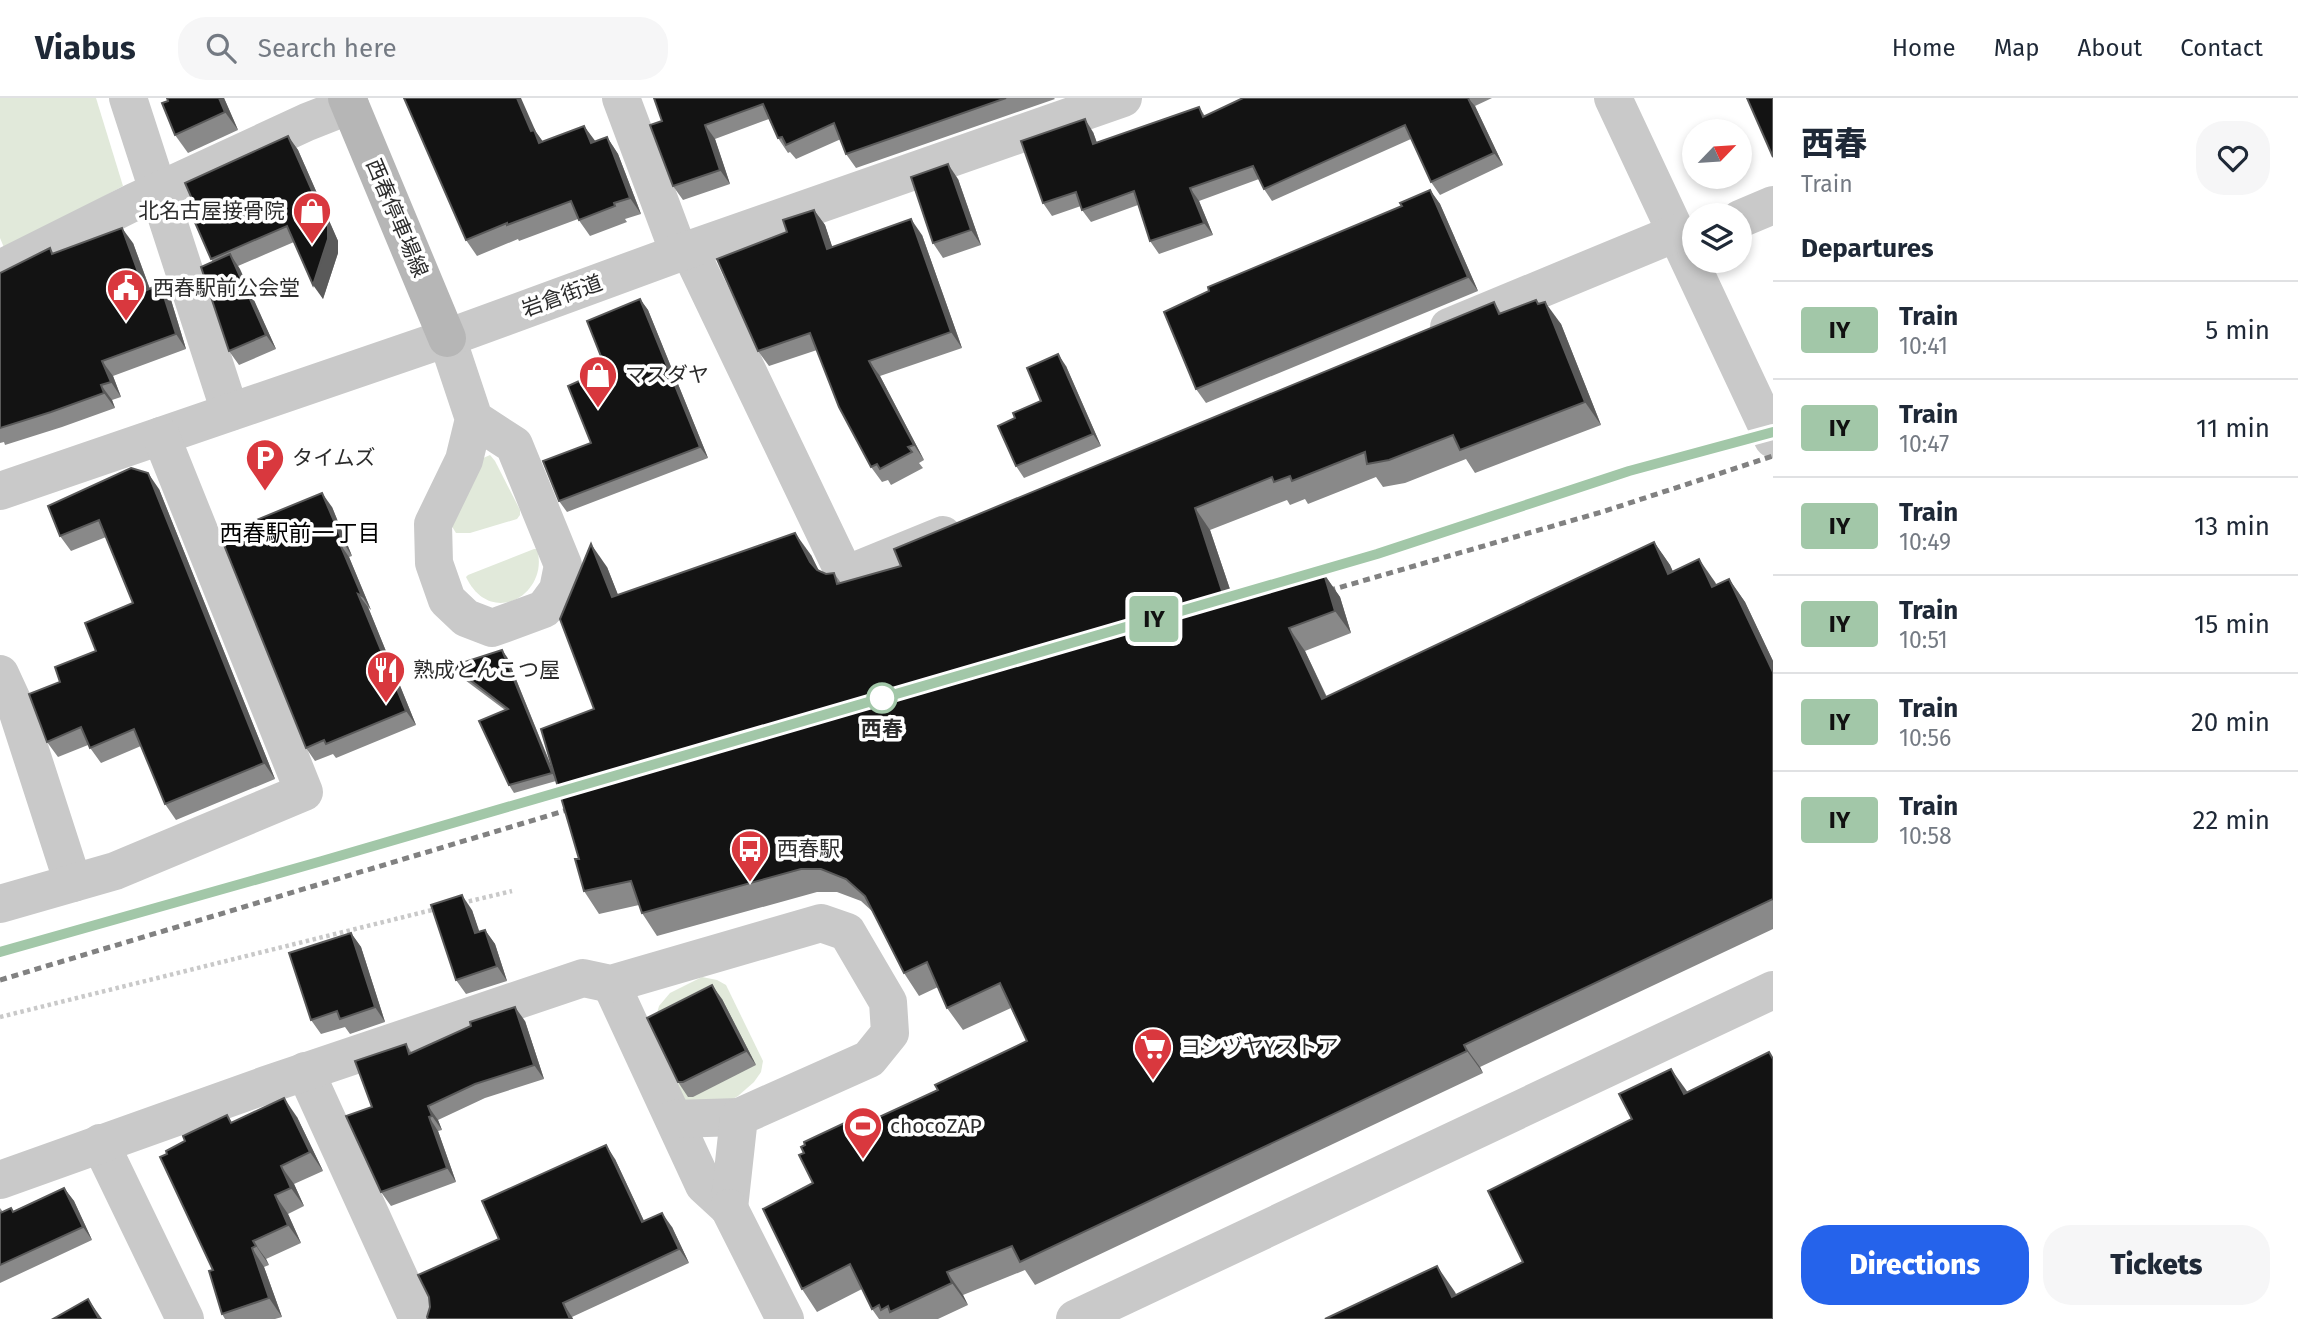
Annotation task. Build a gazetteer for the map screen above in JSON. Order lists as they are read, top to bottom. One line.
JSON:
{"streets":{"main road":["西春停車場線"],"street":["岩倉街道"]},"crossings":[["西春停車場線","岩倉街道"]],"districts":["西春駅前一丁目"],"places":{"shop":["北名古屋接骨院","マスダヤ"],"public building":["西春駅前公会堂"],"parking":["タイムズ"],"other":["西春"],"restaurant":["熟成とんこつ屋"],"bus stop":["西春駅"],"supermarket":["ヨシヅヤYストア"],"sports":["chocoZAP"]},"north":"top right","page":{"header":"Viabus","search":"Search here","nav":["Home","Map","About","Contact"],"on_map":"IY","heading":[["西春","Train"],"Departures"],"list":[{"mark":"IY","name":"Train","note":"10:41","value":"5 min"},{"mark":"IY","name":"Train","note":"10:47","value":"11 min"},{"mark":"IY","name":"Train","note":"10:49","value":"13 min"},{"mark":"IY","name":"Train","note":"10:51","value":"15 min"},{"mark":"IY","name":"Train","note":"10:56","value":"20 min"},{"mark":"IY","name":"Train","note":"10:58","value":"22 min"}],"buttons":["Directions","Tickets"]}}
